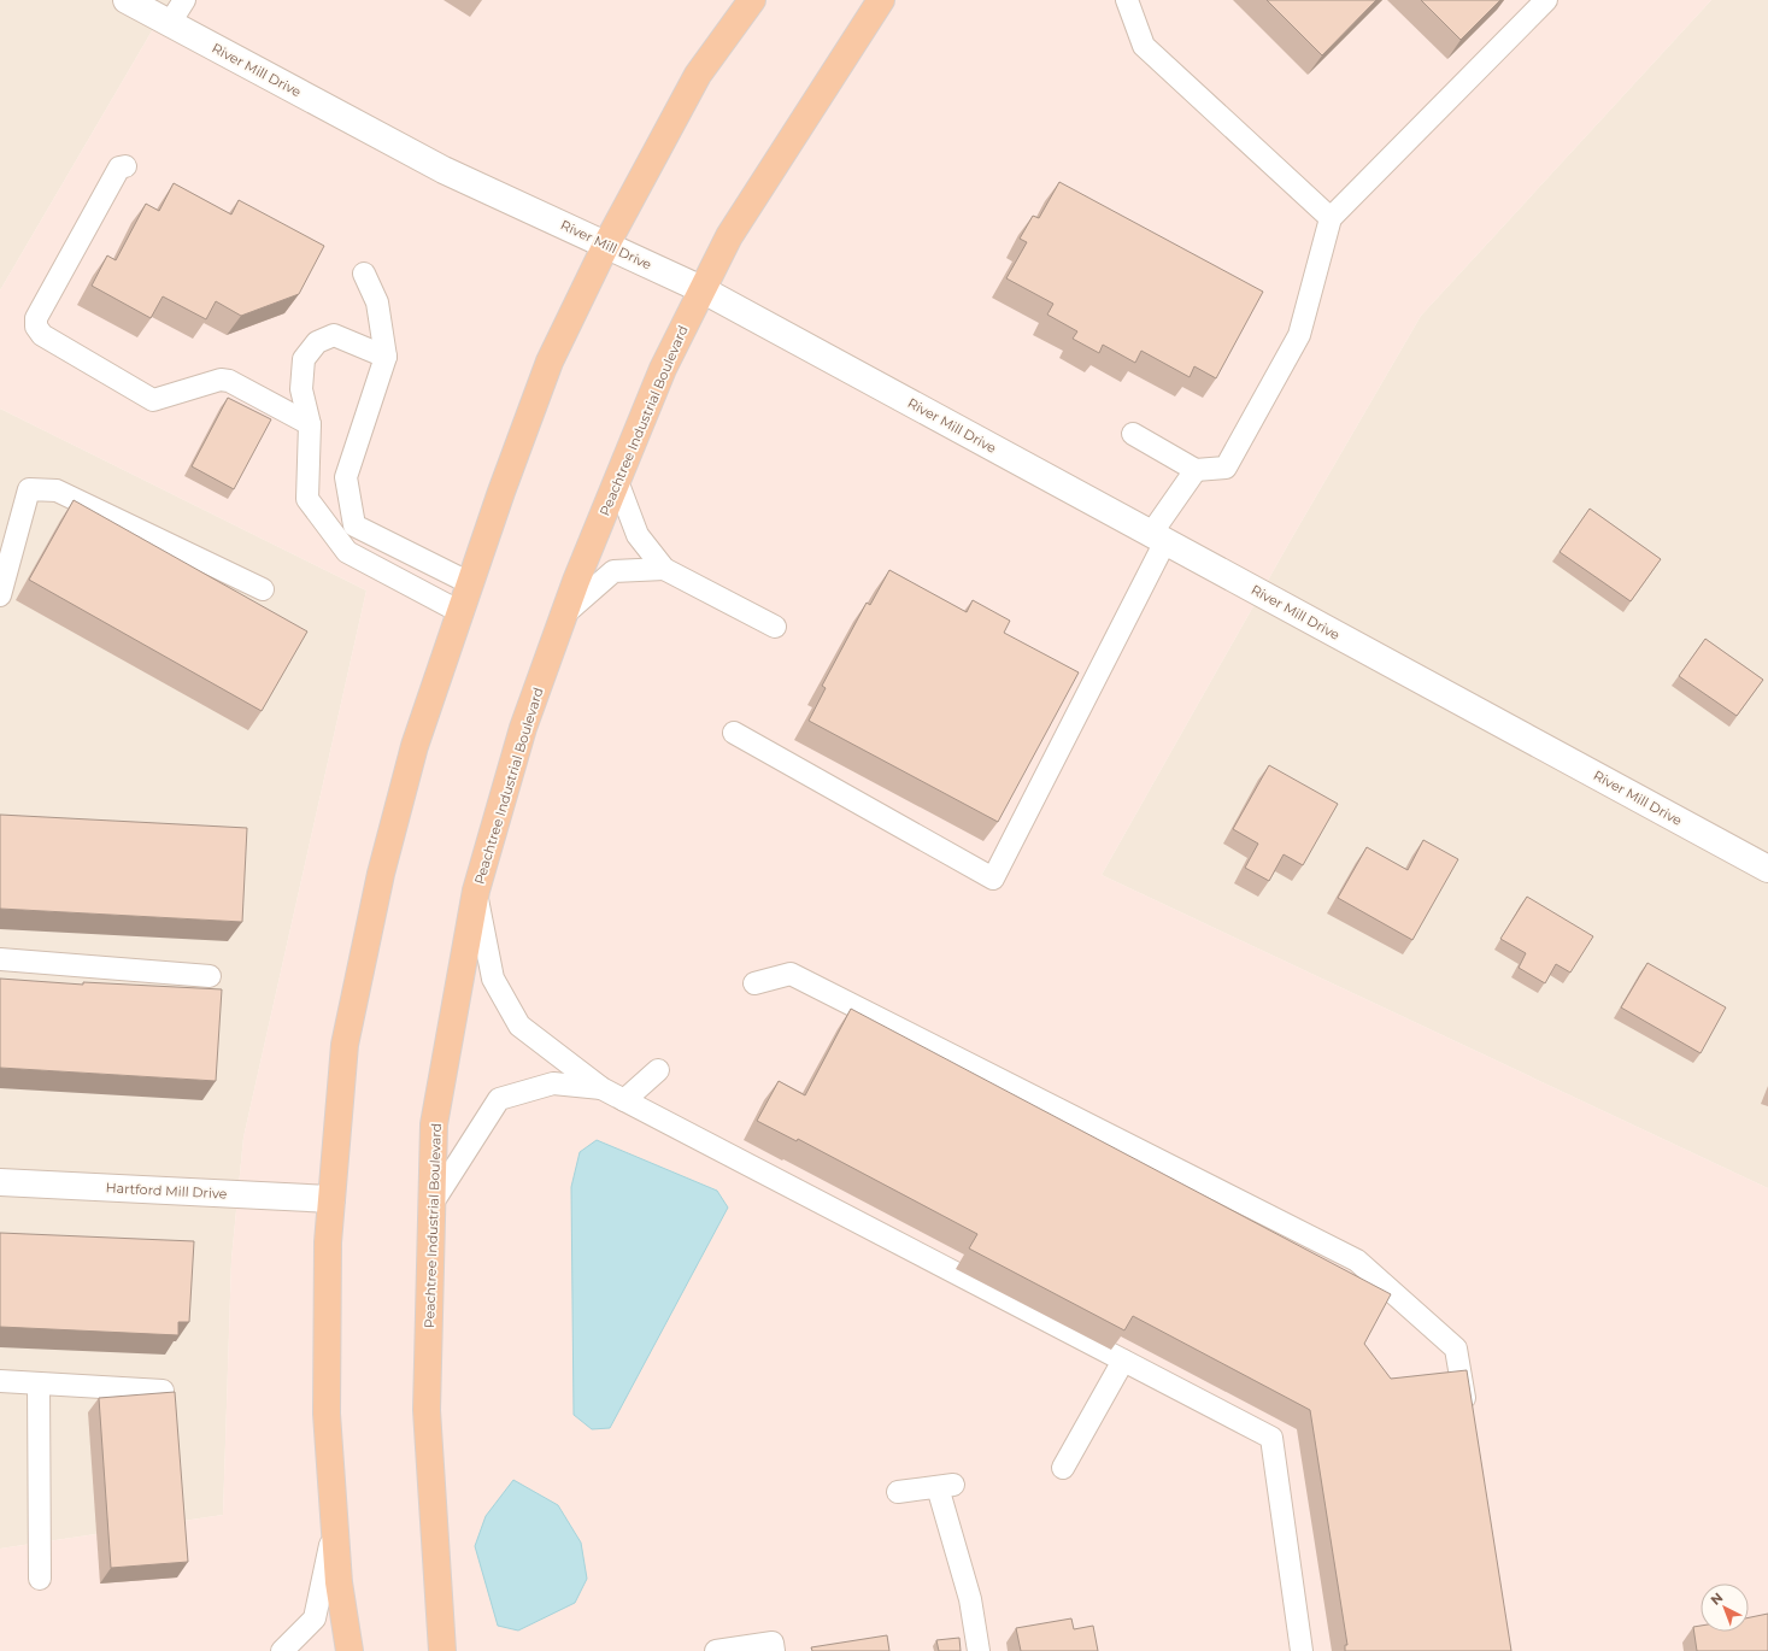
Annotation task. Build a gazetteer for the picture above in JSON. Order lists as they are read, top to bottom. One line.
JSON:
{"streets":{"highway":["Peachtree Industrial Boulevard"],"street":["River Mill Drive","Hartford Mill Drive"]},"crossings":[["River Mill Drive","Peachtree Industrial Boulevard"]],"north":"top left"}
